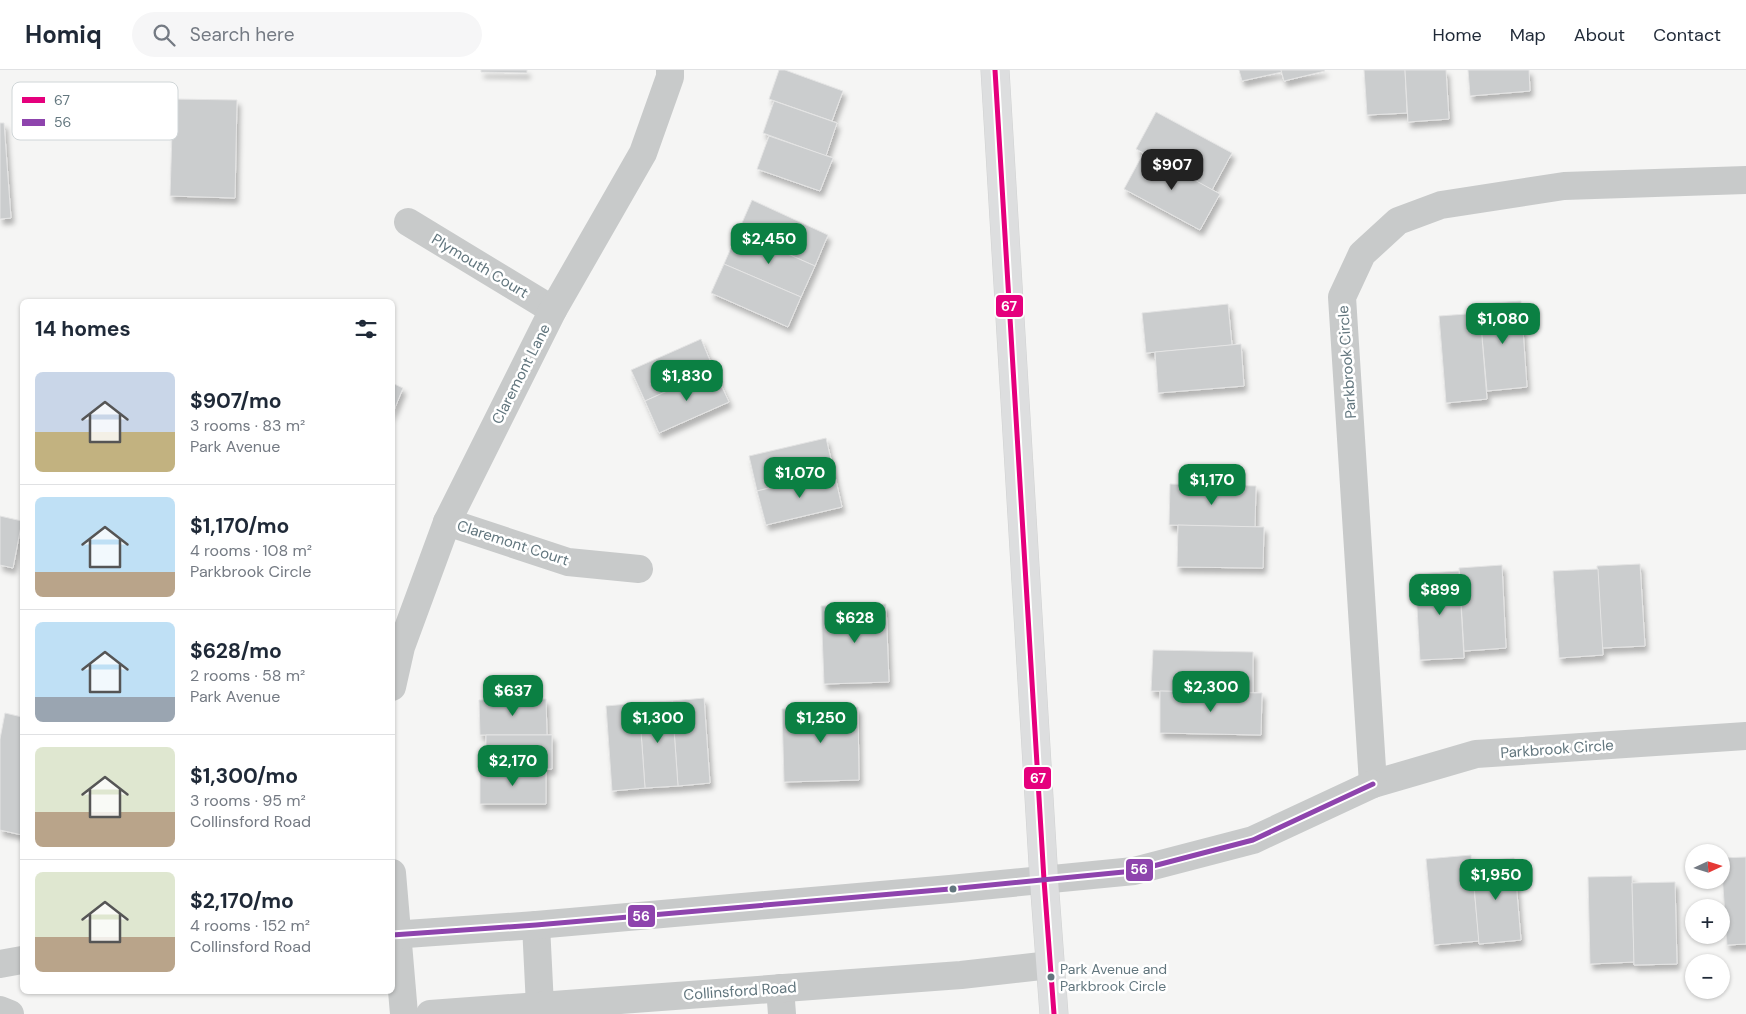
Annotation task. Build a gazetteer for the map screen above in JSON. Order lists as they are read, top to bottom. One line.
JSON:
{"streets":{"street":["Plymouth Court","Parkbrook Circle","Claremont Lane","Claremont Court","Collinsford Road"]},"crossings":[["Plymouth Court","Claremont Lane"],["Claremont Lane","Claremont Court"]],"places":["Park Avenue and Parkbrook Circle"],"lines":["transit line 67","transit line 56"],"legend":["67","56"],"north":"right","page":{"header":"Homiq","search":"Search here","nav":["Home","Map","About","Contact"],"price":["$907","$2,450","$1,080","$1,830","$1,070","$1,170","$899","$628","$2,300","$637","$1,300","$1,250","$2,170","$1,950"],"heading":"14 homes","list":[{"name":"$907/mo","note":"3 rooms · 83 m² · Park Avenue"},{"name":"$1,170/mo","note":"4 rooms · 108 m² · Parkbrook Circle"},{"name":"$628/mo","note":"2 rooms · 58 m² · Park Avenue"},{"name":"$1,300/mo","note":"3 rooms · 95 m² · Collinsford Road"},{"name":"$2,170/mo","note":"4 rooms · 152 m² · Collinsford Road"}],"map_buttons":["+","−"]}}
